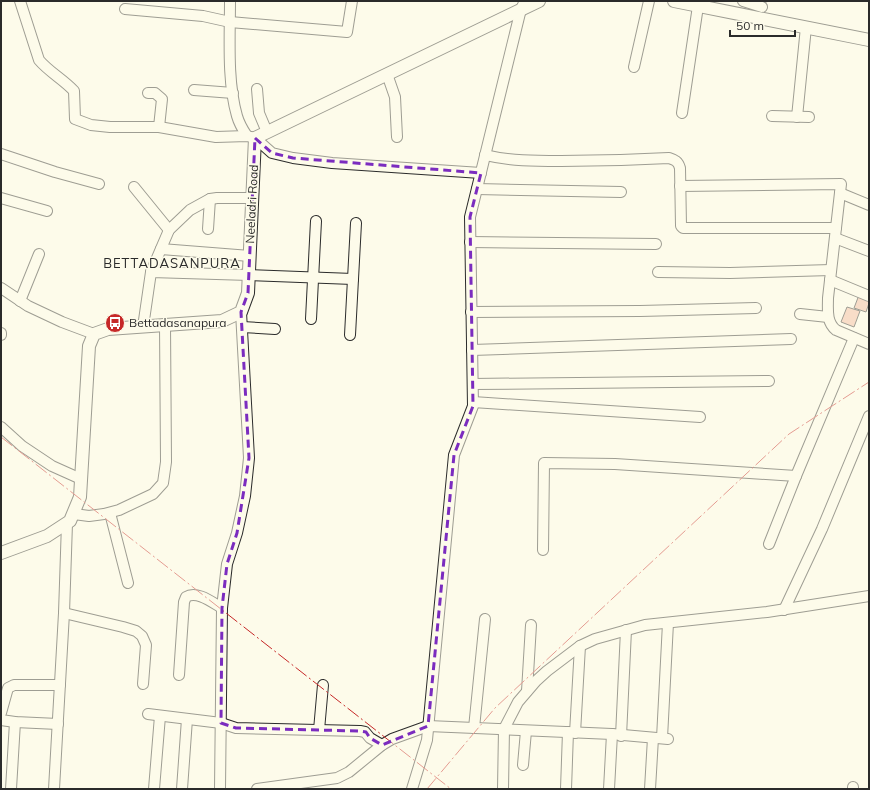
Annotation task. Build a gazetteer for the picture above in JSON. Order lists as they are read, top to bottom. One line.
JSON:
{"streets":{"main road":["Neeladri Road"]},"districts":["BETTADASANPURA"],"places":{"bus stop":["Bettadasanapura"]},"scale_bar":"50 m"}
